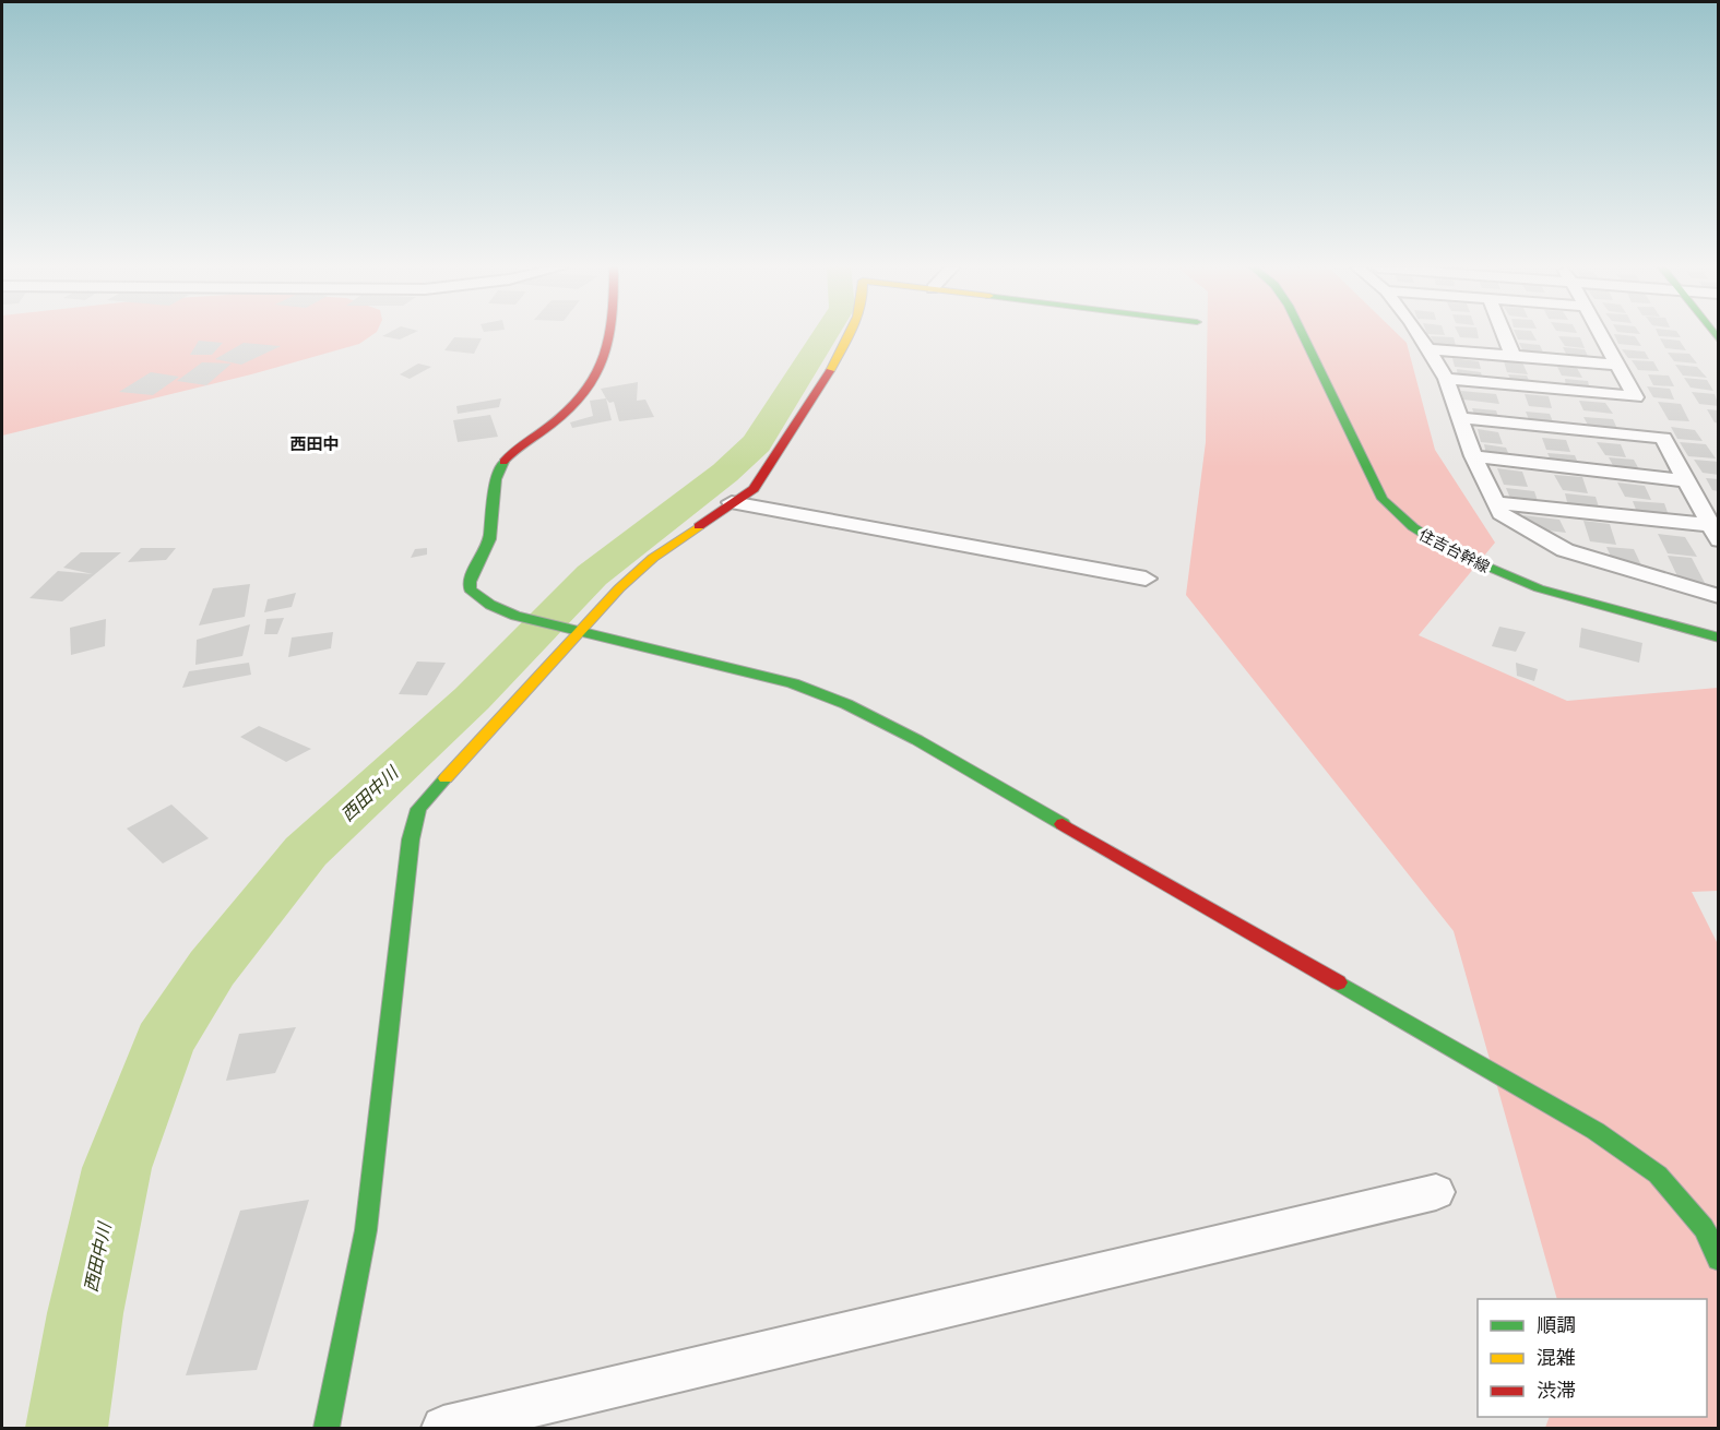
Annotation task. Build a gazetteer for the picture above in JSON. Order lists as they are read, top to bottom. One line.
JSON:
{"streets":{"street":["住吉台幹線"]},"districts":["西田中"],"water":["西田中川"],"legend":["順調","混雑","渋滞"]}
